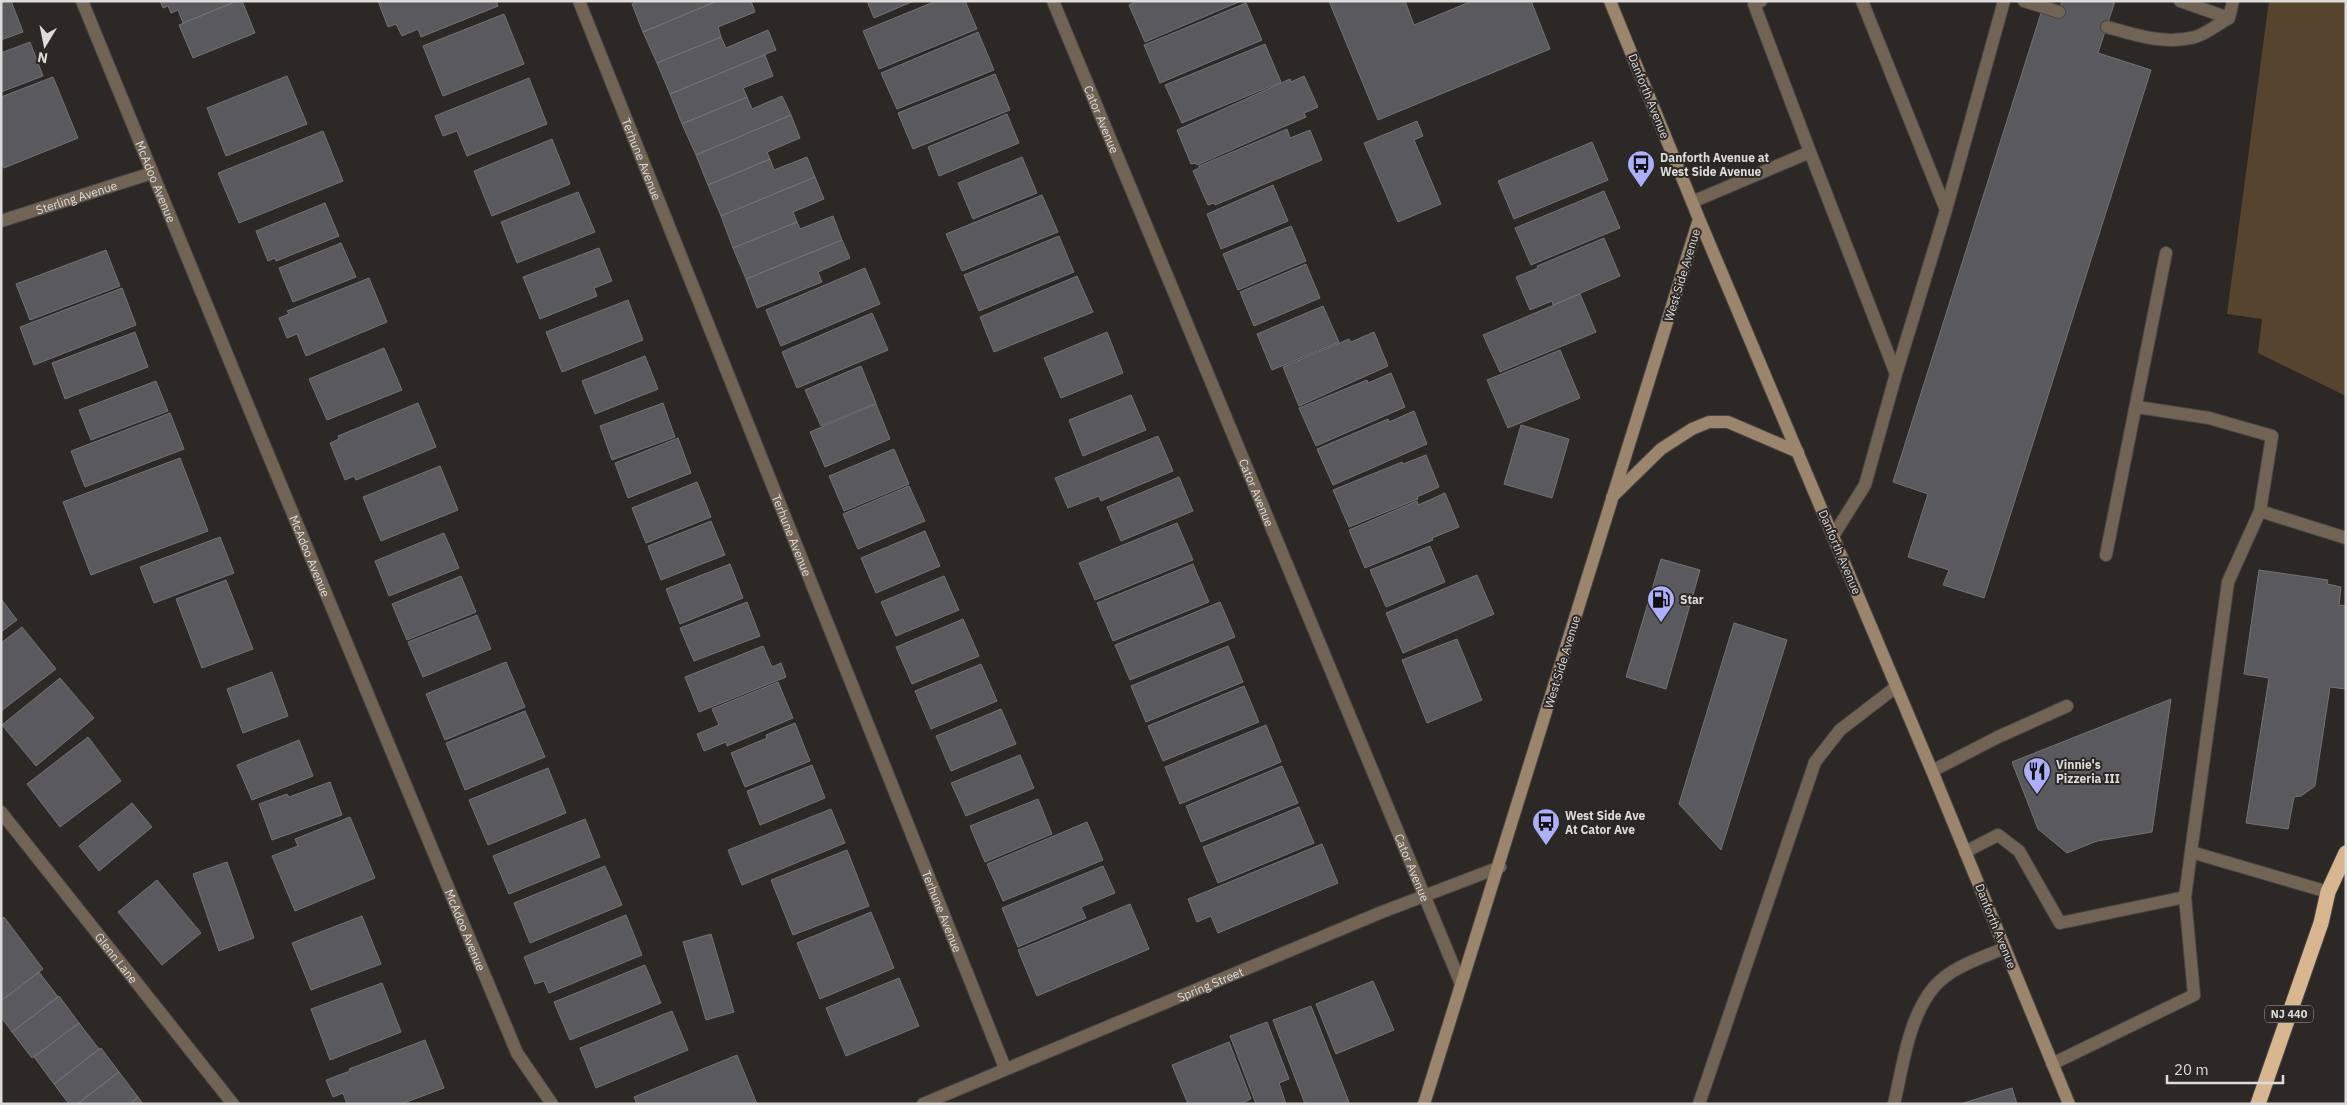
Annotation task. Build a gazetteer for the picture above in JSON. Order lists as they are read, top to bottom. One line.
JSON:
{"streets":{"highway":["NJ 440"],"main road":["Danforth Avenue","West Side Avenue"],"street":["Cator Avenue","Terhune Avenue","McAdoo Avenue","Sterling Avenue","Glenn Lane","Spring Street"]},"crossings":[["Danforth Avenue","West Side Avenue"],["Cator Avenue","West Side Avenue"],["Cator Avenue","Spring Street"],["Terhune Avenue","Spring Street"],["McAdoo Avenue","Sterling Avenue"],["West Side Avenue","Spring Street"]],"places":{"bus stop":["Danforth Avenue at West Side Avenue","West Side Ave At Cator Ave"],"fuel station":["Star"],"restaurant":["Vinnie's Pizzeria III"]},"scale_bar":"20 m","north":"bottom"}
